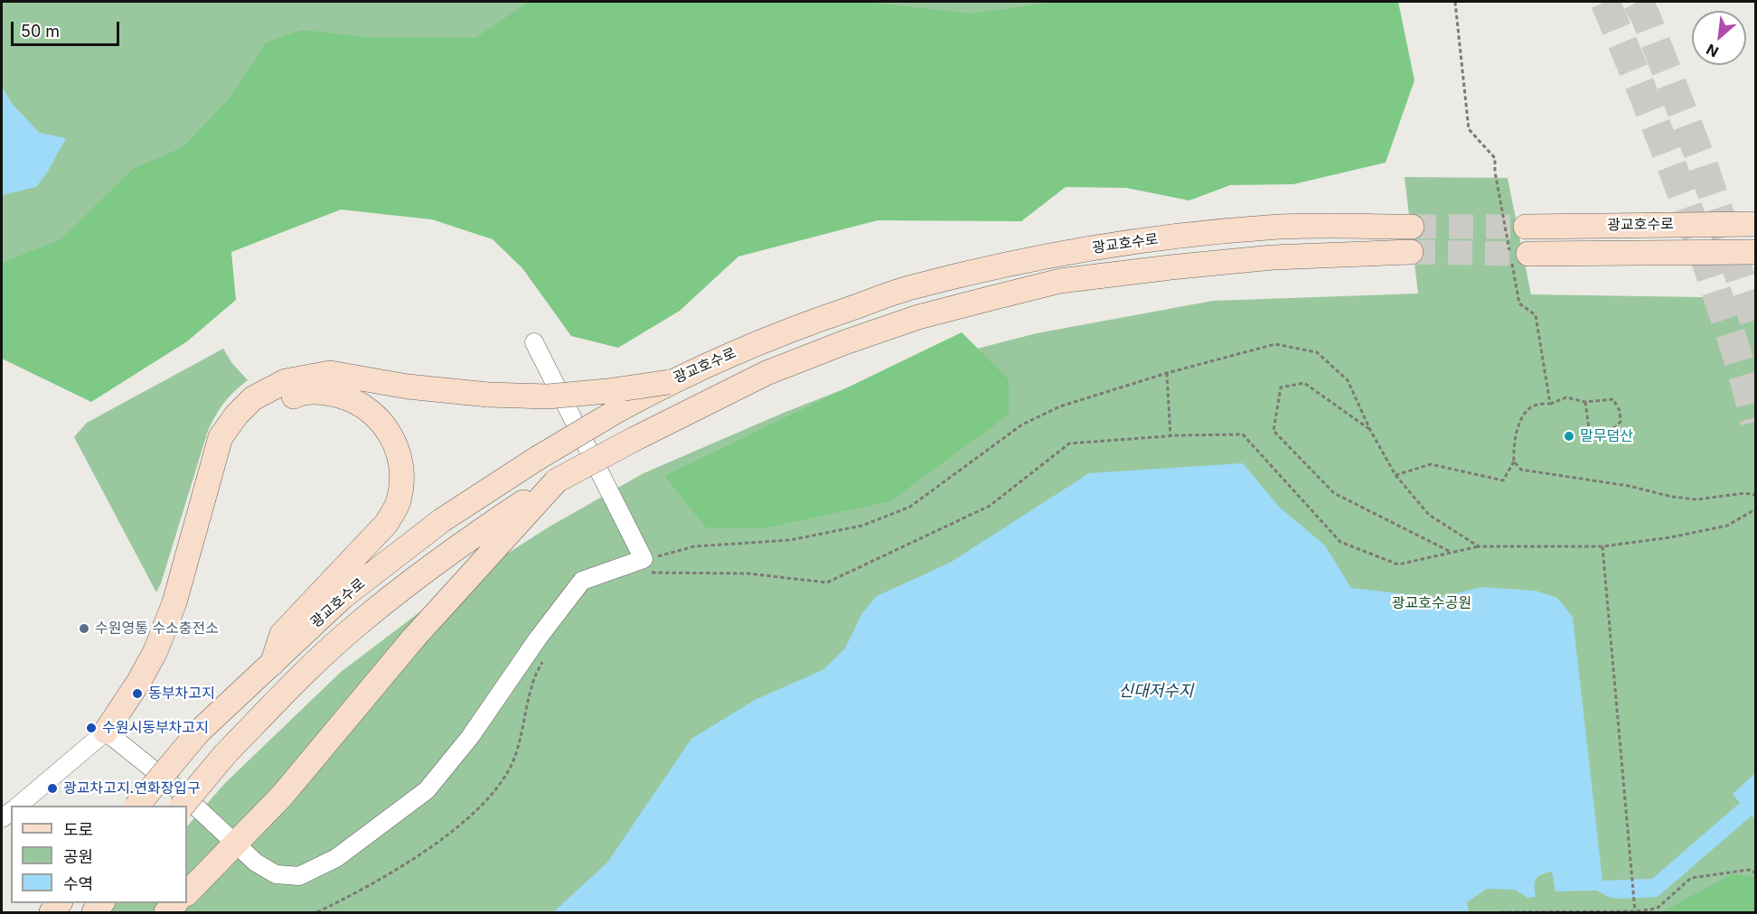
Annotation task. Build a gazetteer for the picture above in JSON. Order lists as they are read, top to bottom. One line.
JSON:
{"streets":{"main road":["광교호수로"]},"water":["신대저수지"],"parks":["광교호수공원"],"places":["말무덤산","수원영통 수소충전소","동부차고지","수원시동부차고지","광교차고지.연화장입구"],"legend":["도로","공원","수역"],"scale_bar":"50 m","north":"bottom left"}
